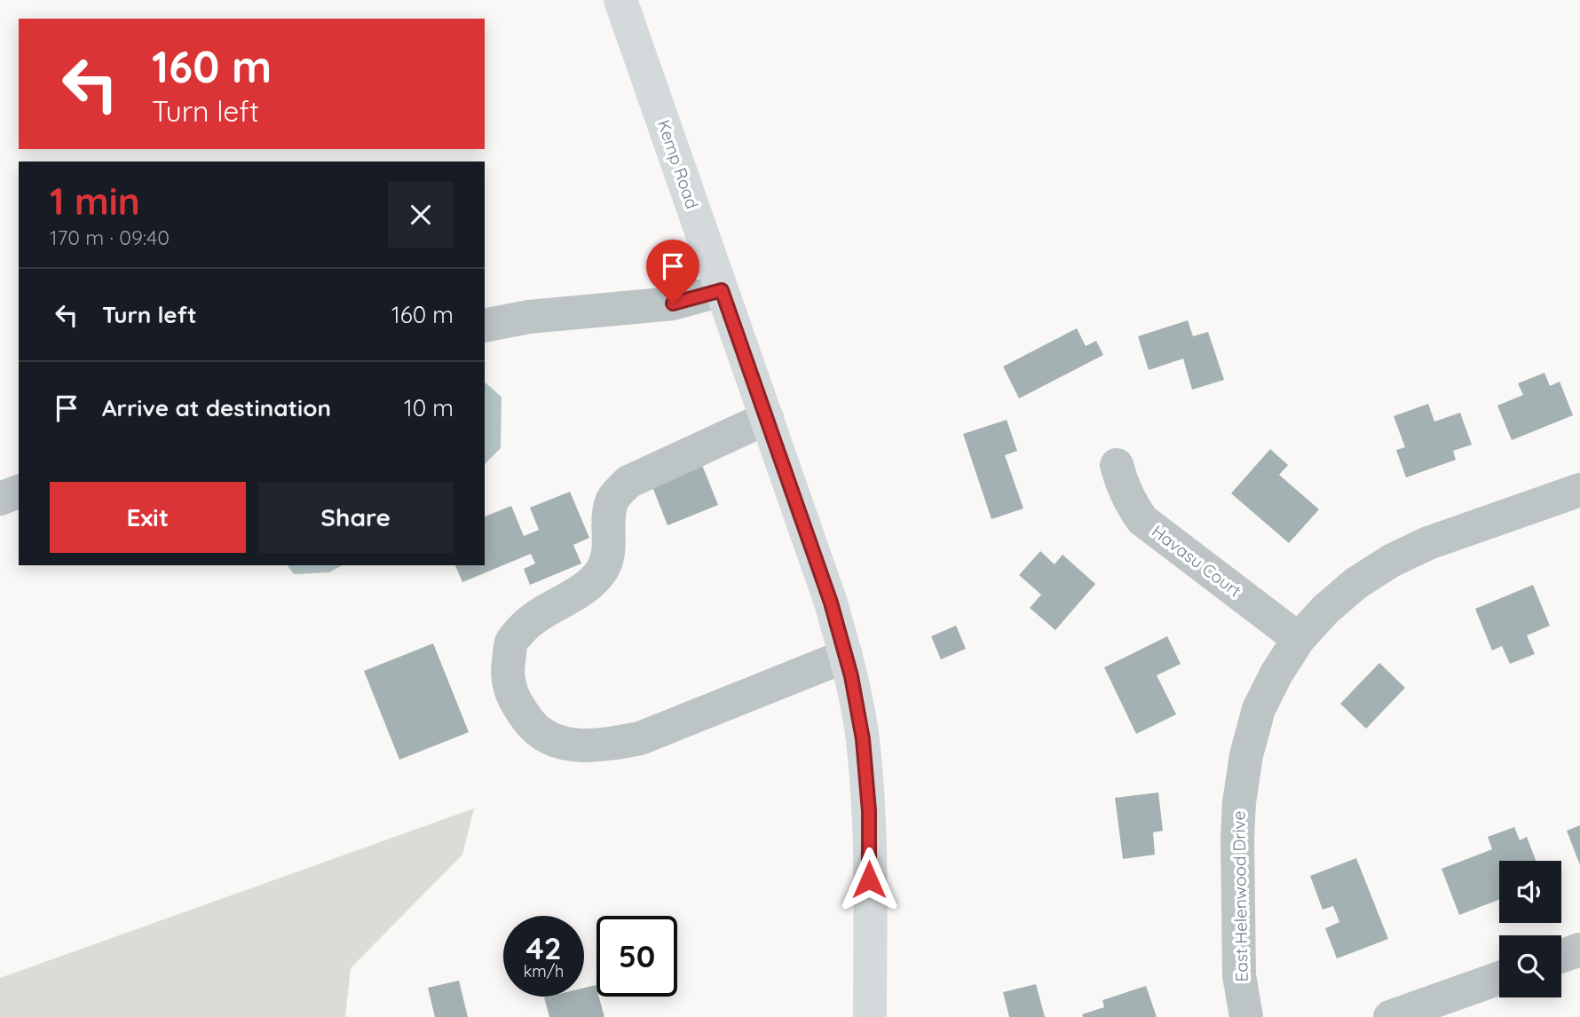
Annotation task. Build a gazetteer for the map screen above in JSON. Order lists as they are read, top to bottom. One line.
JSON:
{"streets":{"main road":["Kemp Road"],"street":["Havasu Court","East Helenwood Drive"]},"crossings":[["Havasu Court","East Helenwood Drive"]],"page":{"turn":["160 m","Turn left"],"heading":["1 min","170 m · 09:40"],"list":[{"name":"Turn left","value":"160 m"},{"name":"Arrive at destination","value":"10 m"}],"buttons":["Exit","Share"],"speed":"42 km/h","limit":"50"}}
